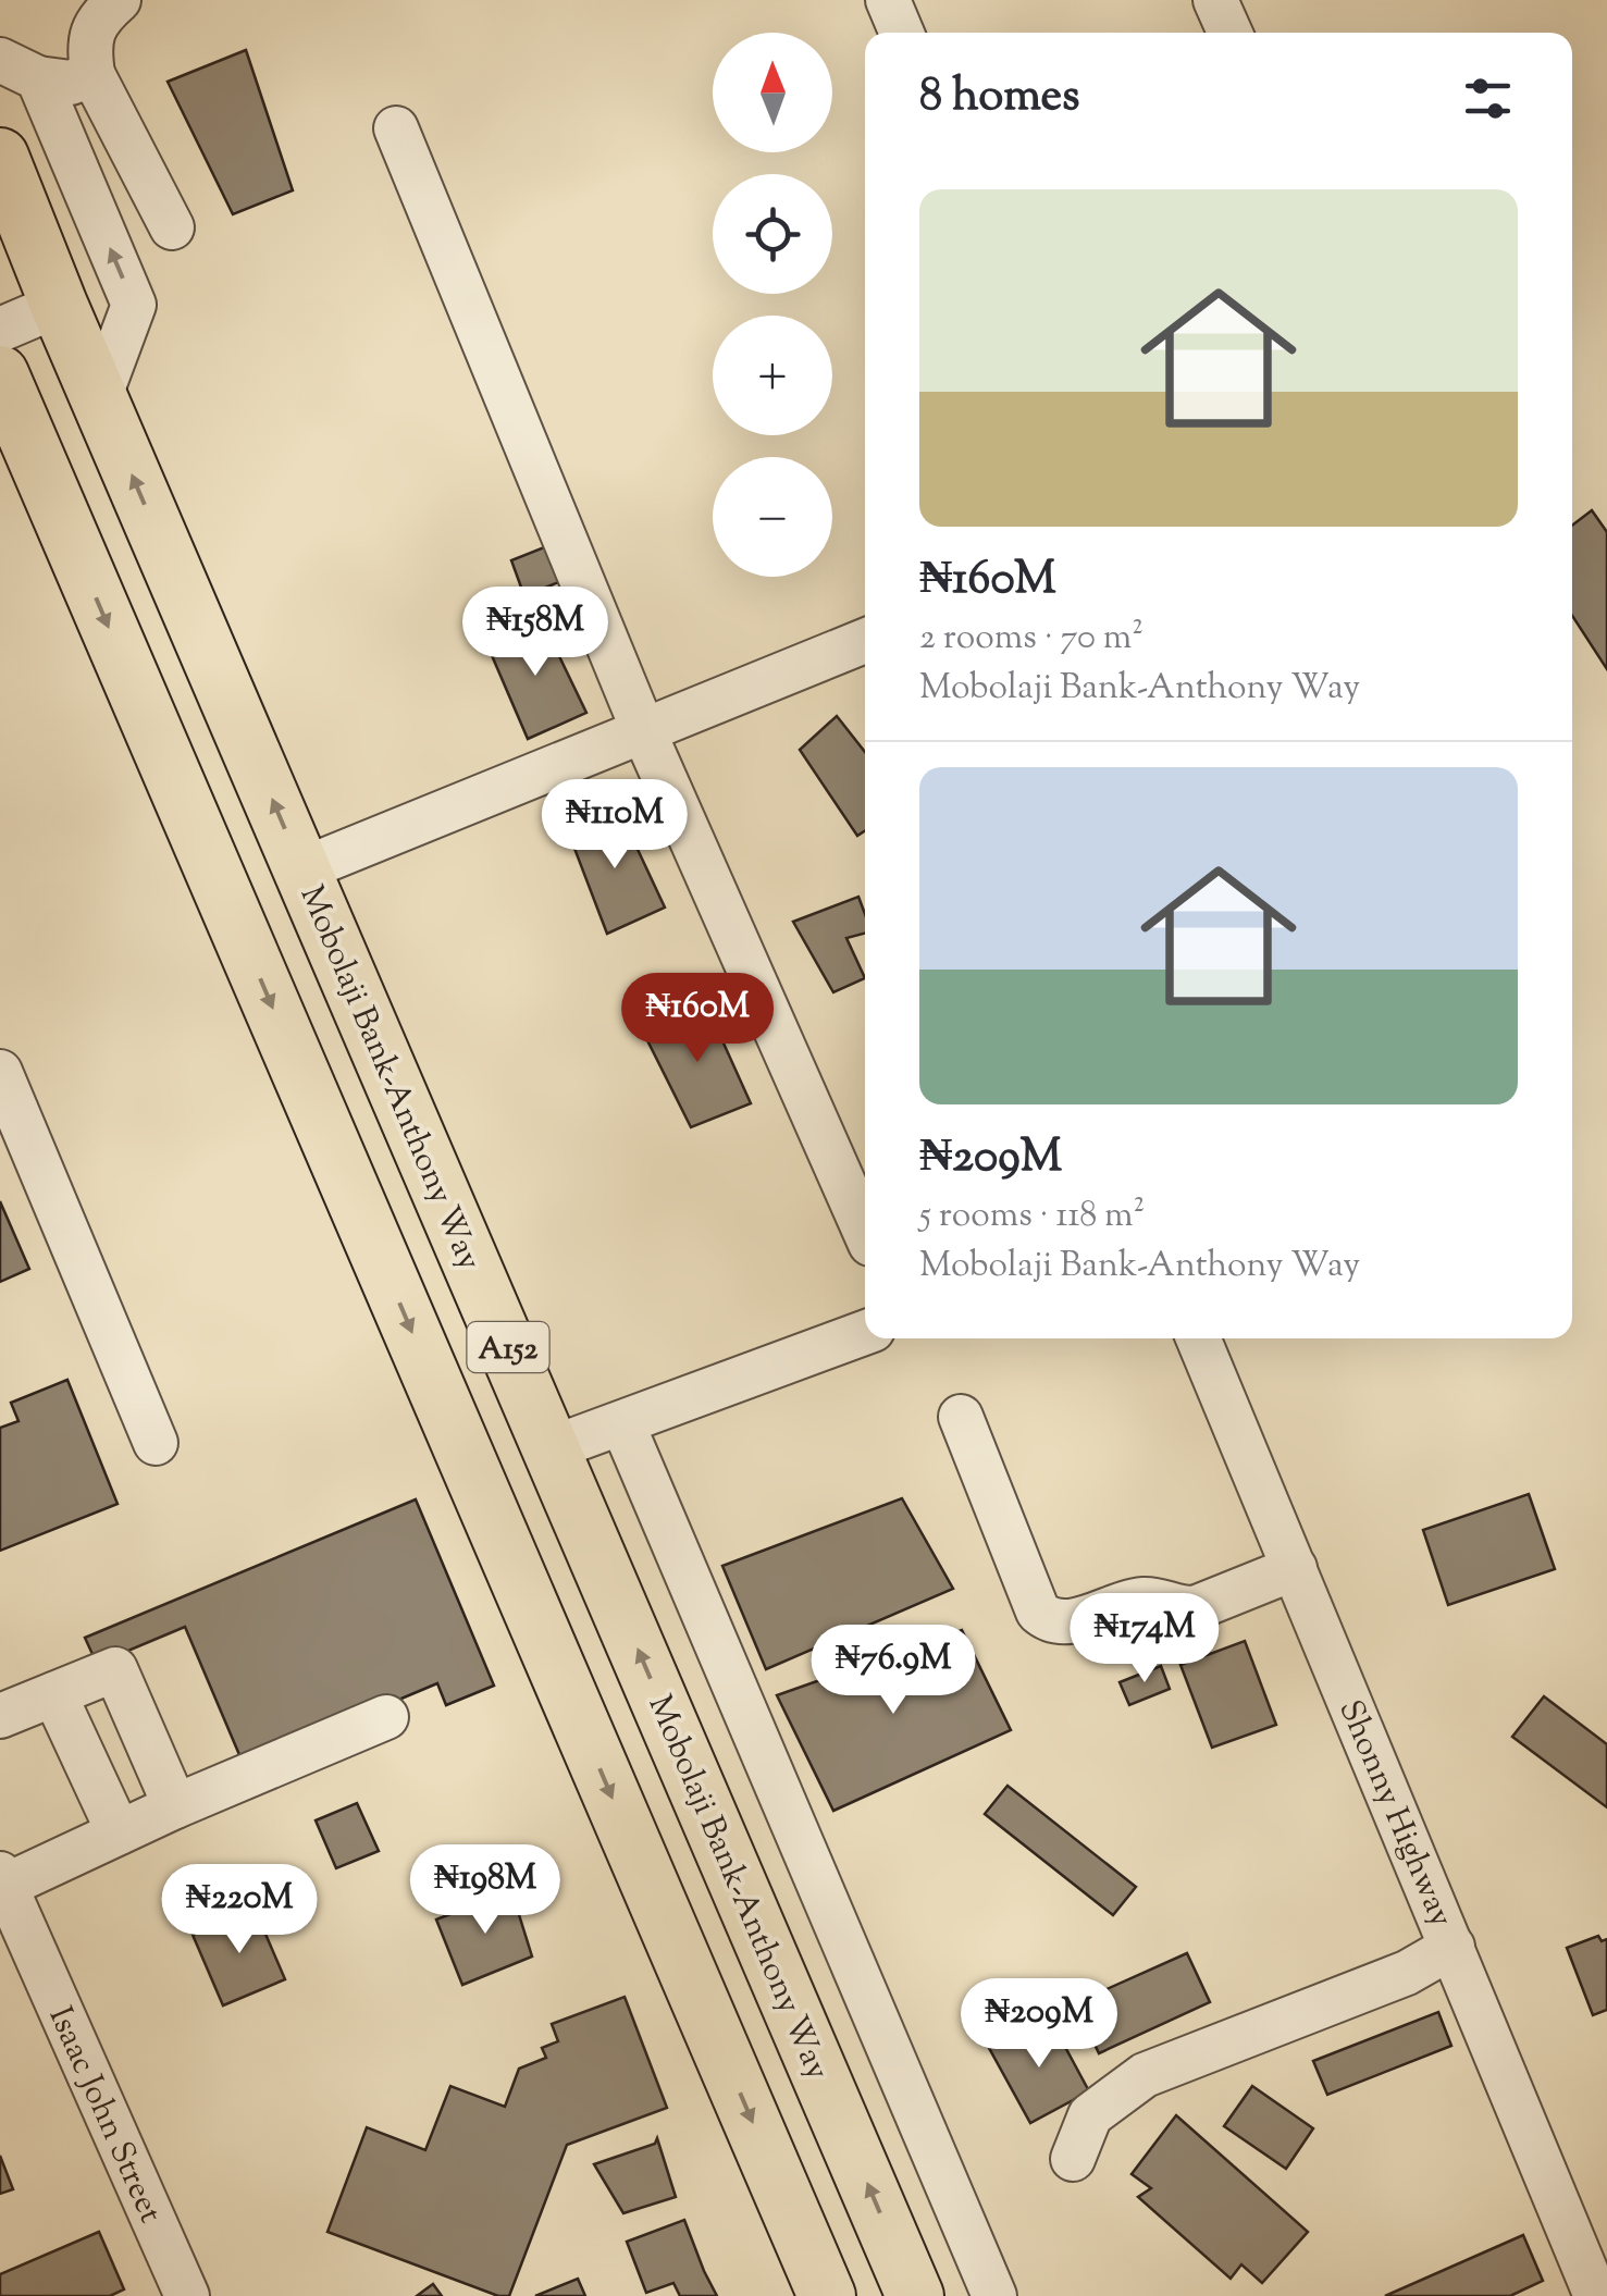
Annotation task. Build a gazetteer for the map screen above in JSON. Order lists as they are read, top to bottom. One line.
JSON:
{"streets":{"main road":["Mobolaji Bank-Anthony Way","A152"],"street":["Shonny Highway","Isaac John Street"]},"north":"top","page":{"map_buttons":["+","−"],"heading":"8 homes","list":[{"name":"₦160M","note":"2 rooms · 70 m² · Mobolaji Bank-Anthony Way"},{"name":"₦209M","note":"5 rooms · 118 m² · Mobolaji Bank-Anthony Way"}],"price":["₦158M","₦110M","₦160M","₦174M","₦76.9M","₦198M","₦220M","₦209M"]}}
